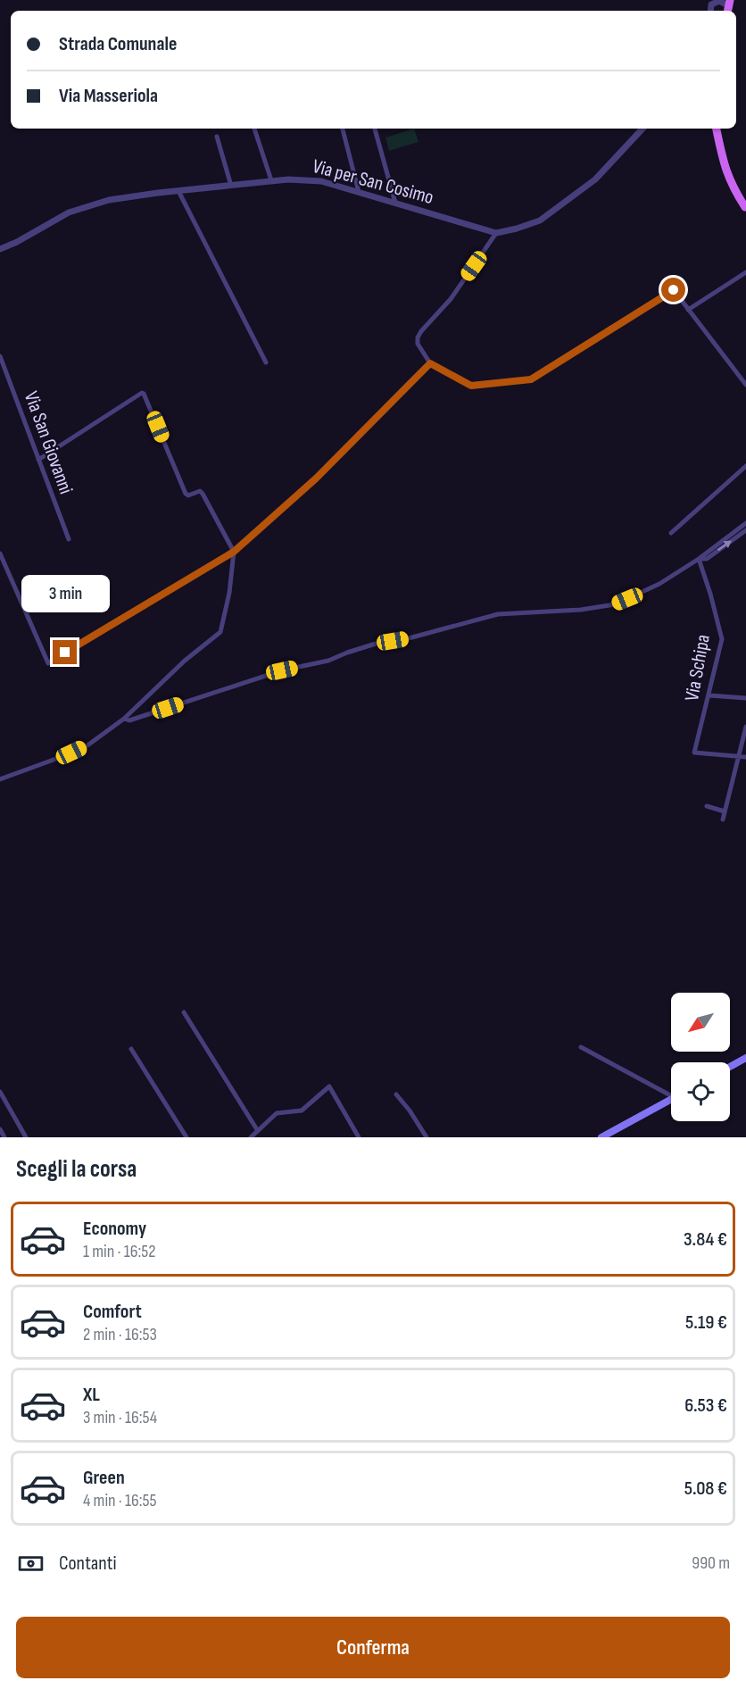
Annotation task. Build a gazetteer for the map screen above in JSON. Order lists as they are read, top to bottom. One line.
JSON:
{"streets":{"street":["Via per San Cosimo","Via San Giovanni","Via Schipa"]},"north":"bottom left","page":{"banner":["Strada Comunale","Via Masseriola"],"bubble":"3 min","heading":"Scegli la corsa","list":[{"name":"Economy","note":"1 min · 16:52","value":"3.84 €"},{"name":"Comfort","note":"2 min · 16:53","value":"5.19 €"},{"name":"XL","note":"3 min · 16:54","value":"6.53 €"},{"name":"Green","note":"4 min · 16:55","value":"5.08 €"}],"pay":["Contanti","990 m"],"buttons":"Conferma"}}
